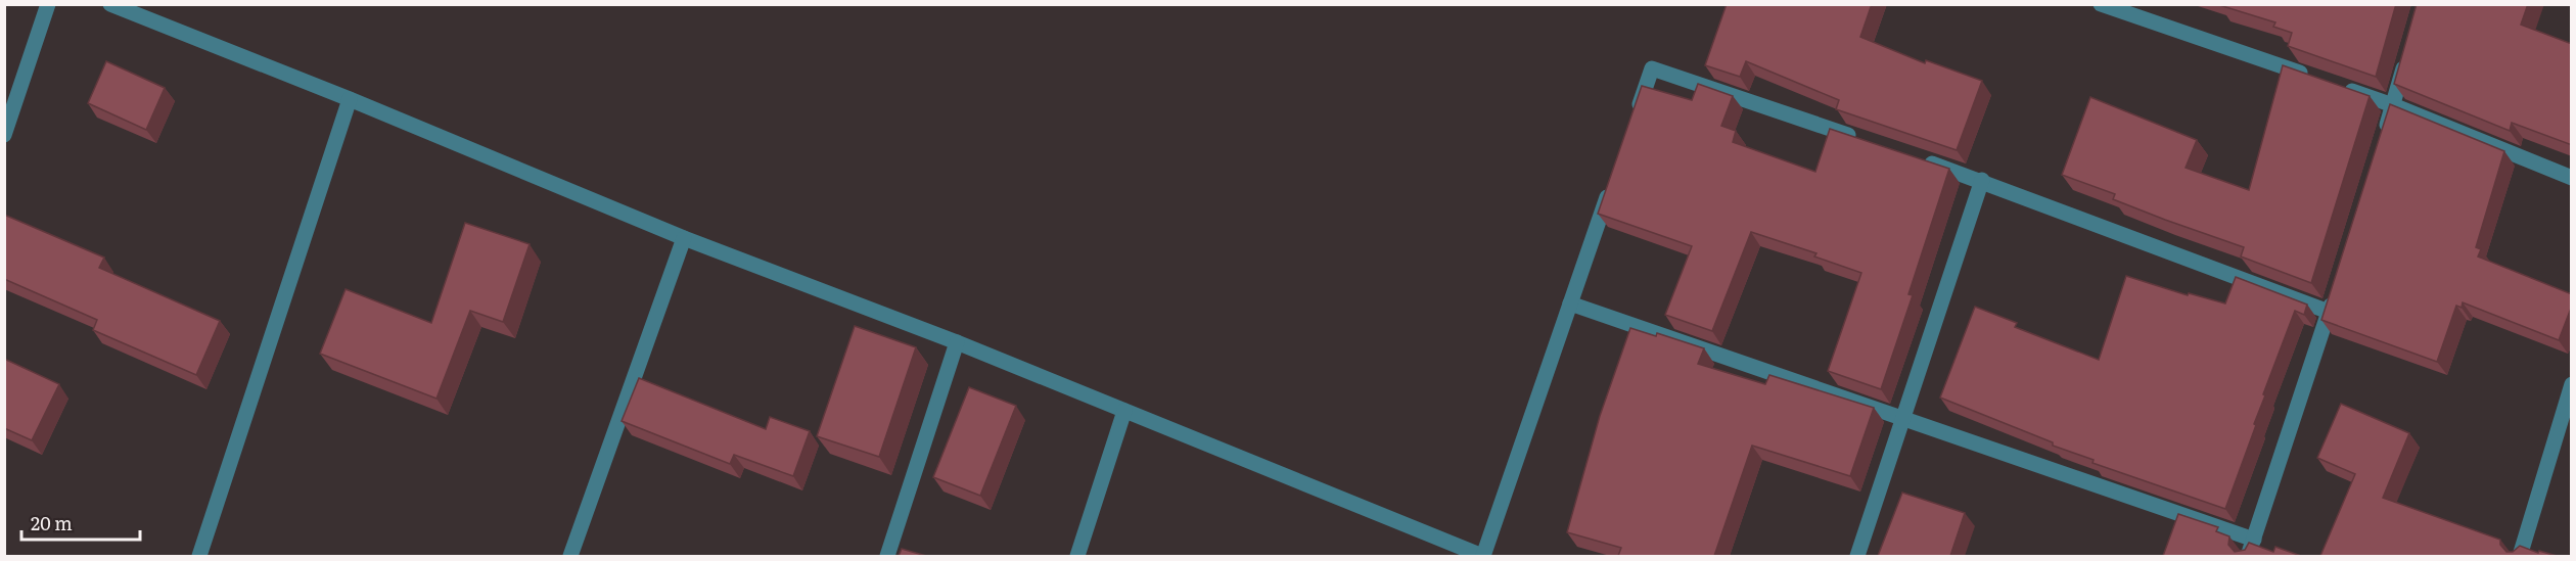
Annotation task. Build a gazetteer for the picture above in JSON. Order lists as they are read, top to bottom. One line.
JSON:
{"scale_bar":"20 m"}
